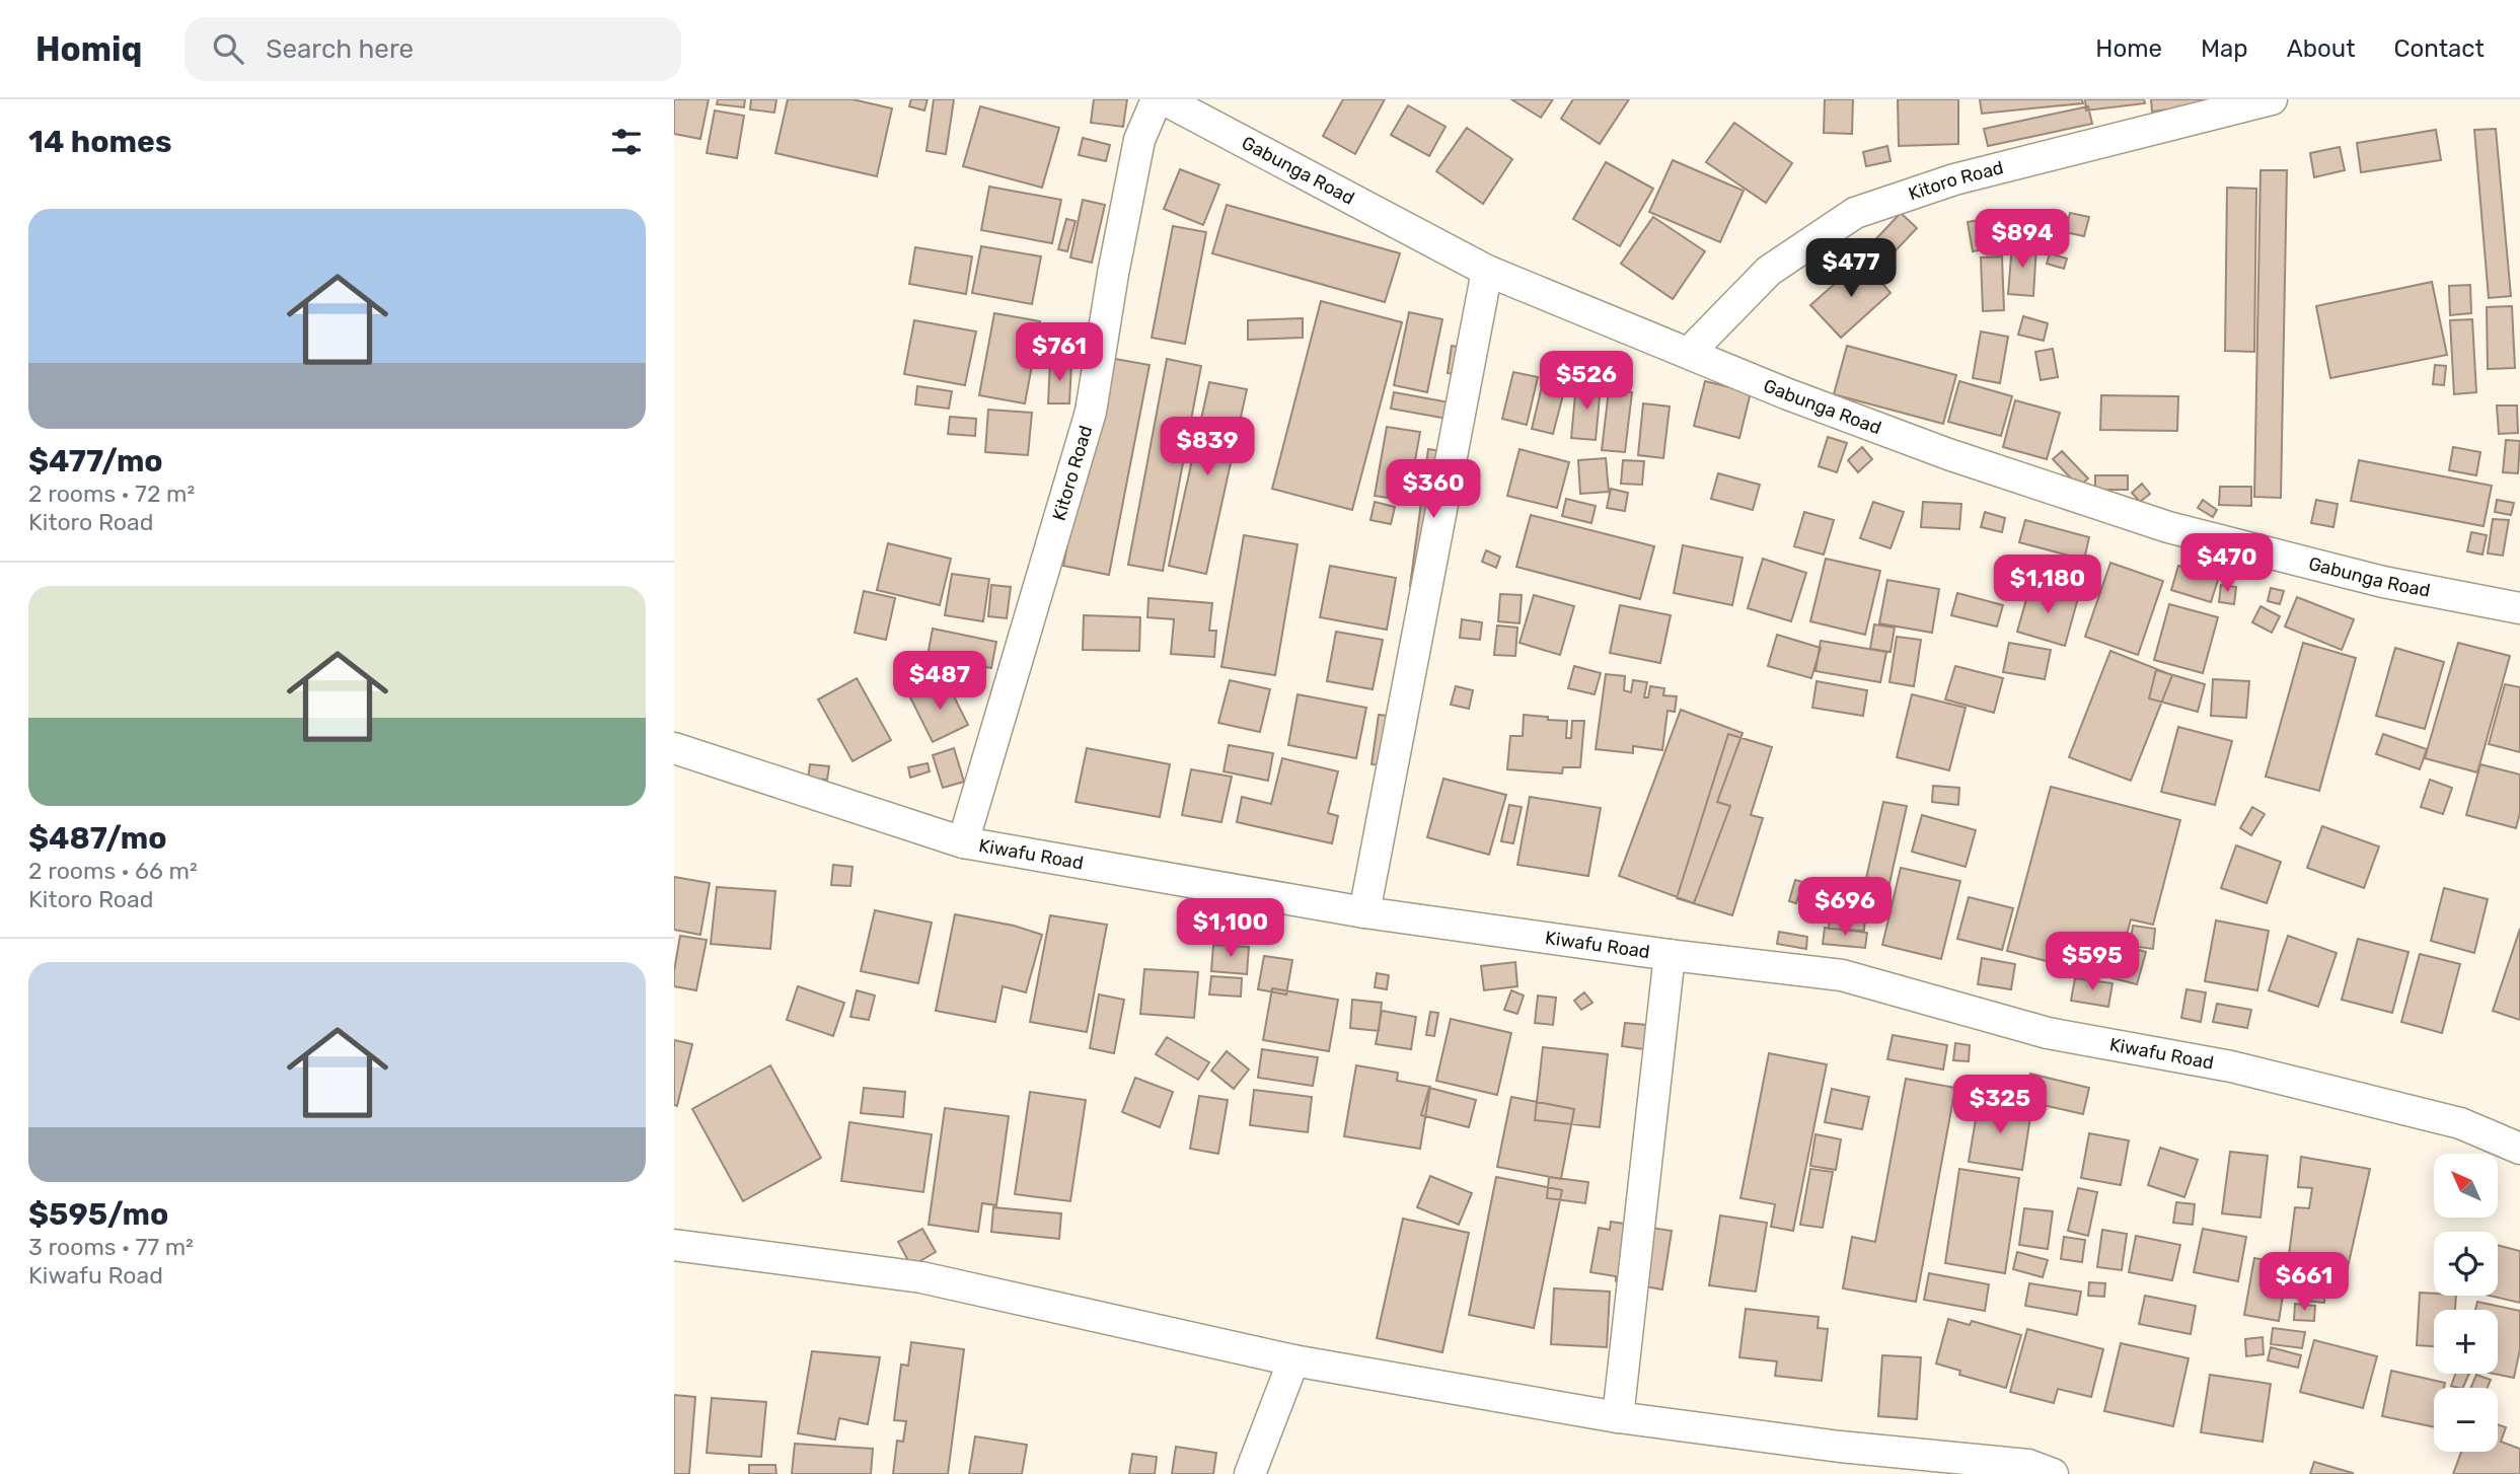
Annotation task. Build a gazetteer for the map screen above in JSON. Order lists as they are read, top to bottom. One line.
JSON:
{"streets":{"street":["Gabunga Road","Kitoro Road","Kiwafu Road"]},"crossings":[["Gabunga Road","Kitoro Road"],["Kitoro Road","Kiwafu Road"]],"north":"top left","page":{"header":"Homiq","search":"Search here","nav":["Home","Map","About","Contact"],"heading":"14 homes","list":[{"name":"$477/mo","note":"2 rooms · 72 m² · Kitoro Road"},{"name":"$487/mo","note":"2 rooms · 66 m² · Kitoro Road"},{"name":"$595/mo","note":"3 rooms · 77 m² · Kiwafu Road"}],"price":["$894","$477","$761","$526","$839","$360","$470","$1,180","$487","$696","$1,100","$595","$325","$661"],"map_buttons":["+","−"]}}
